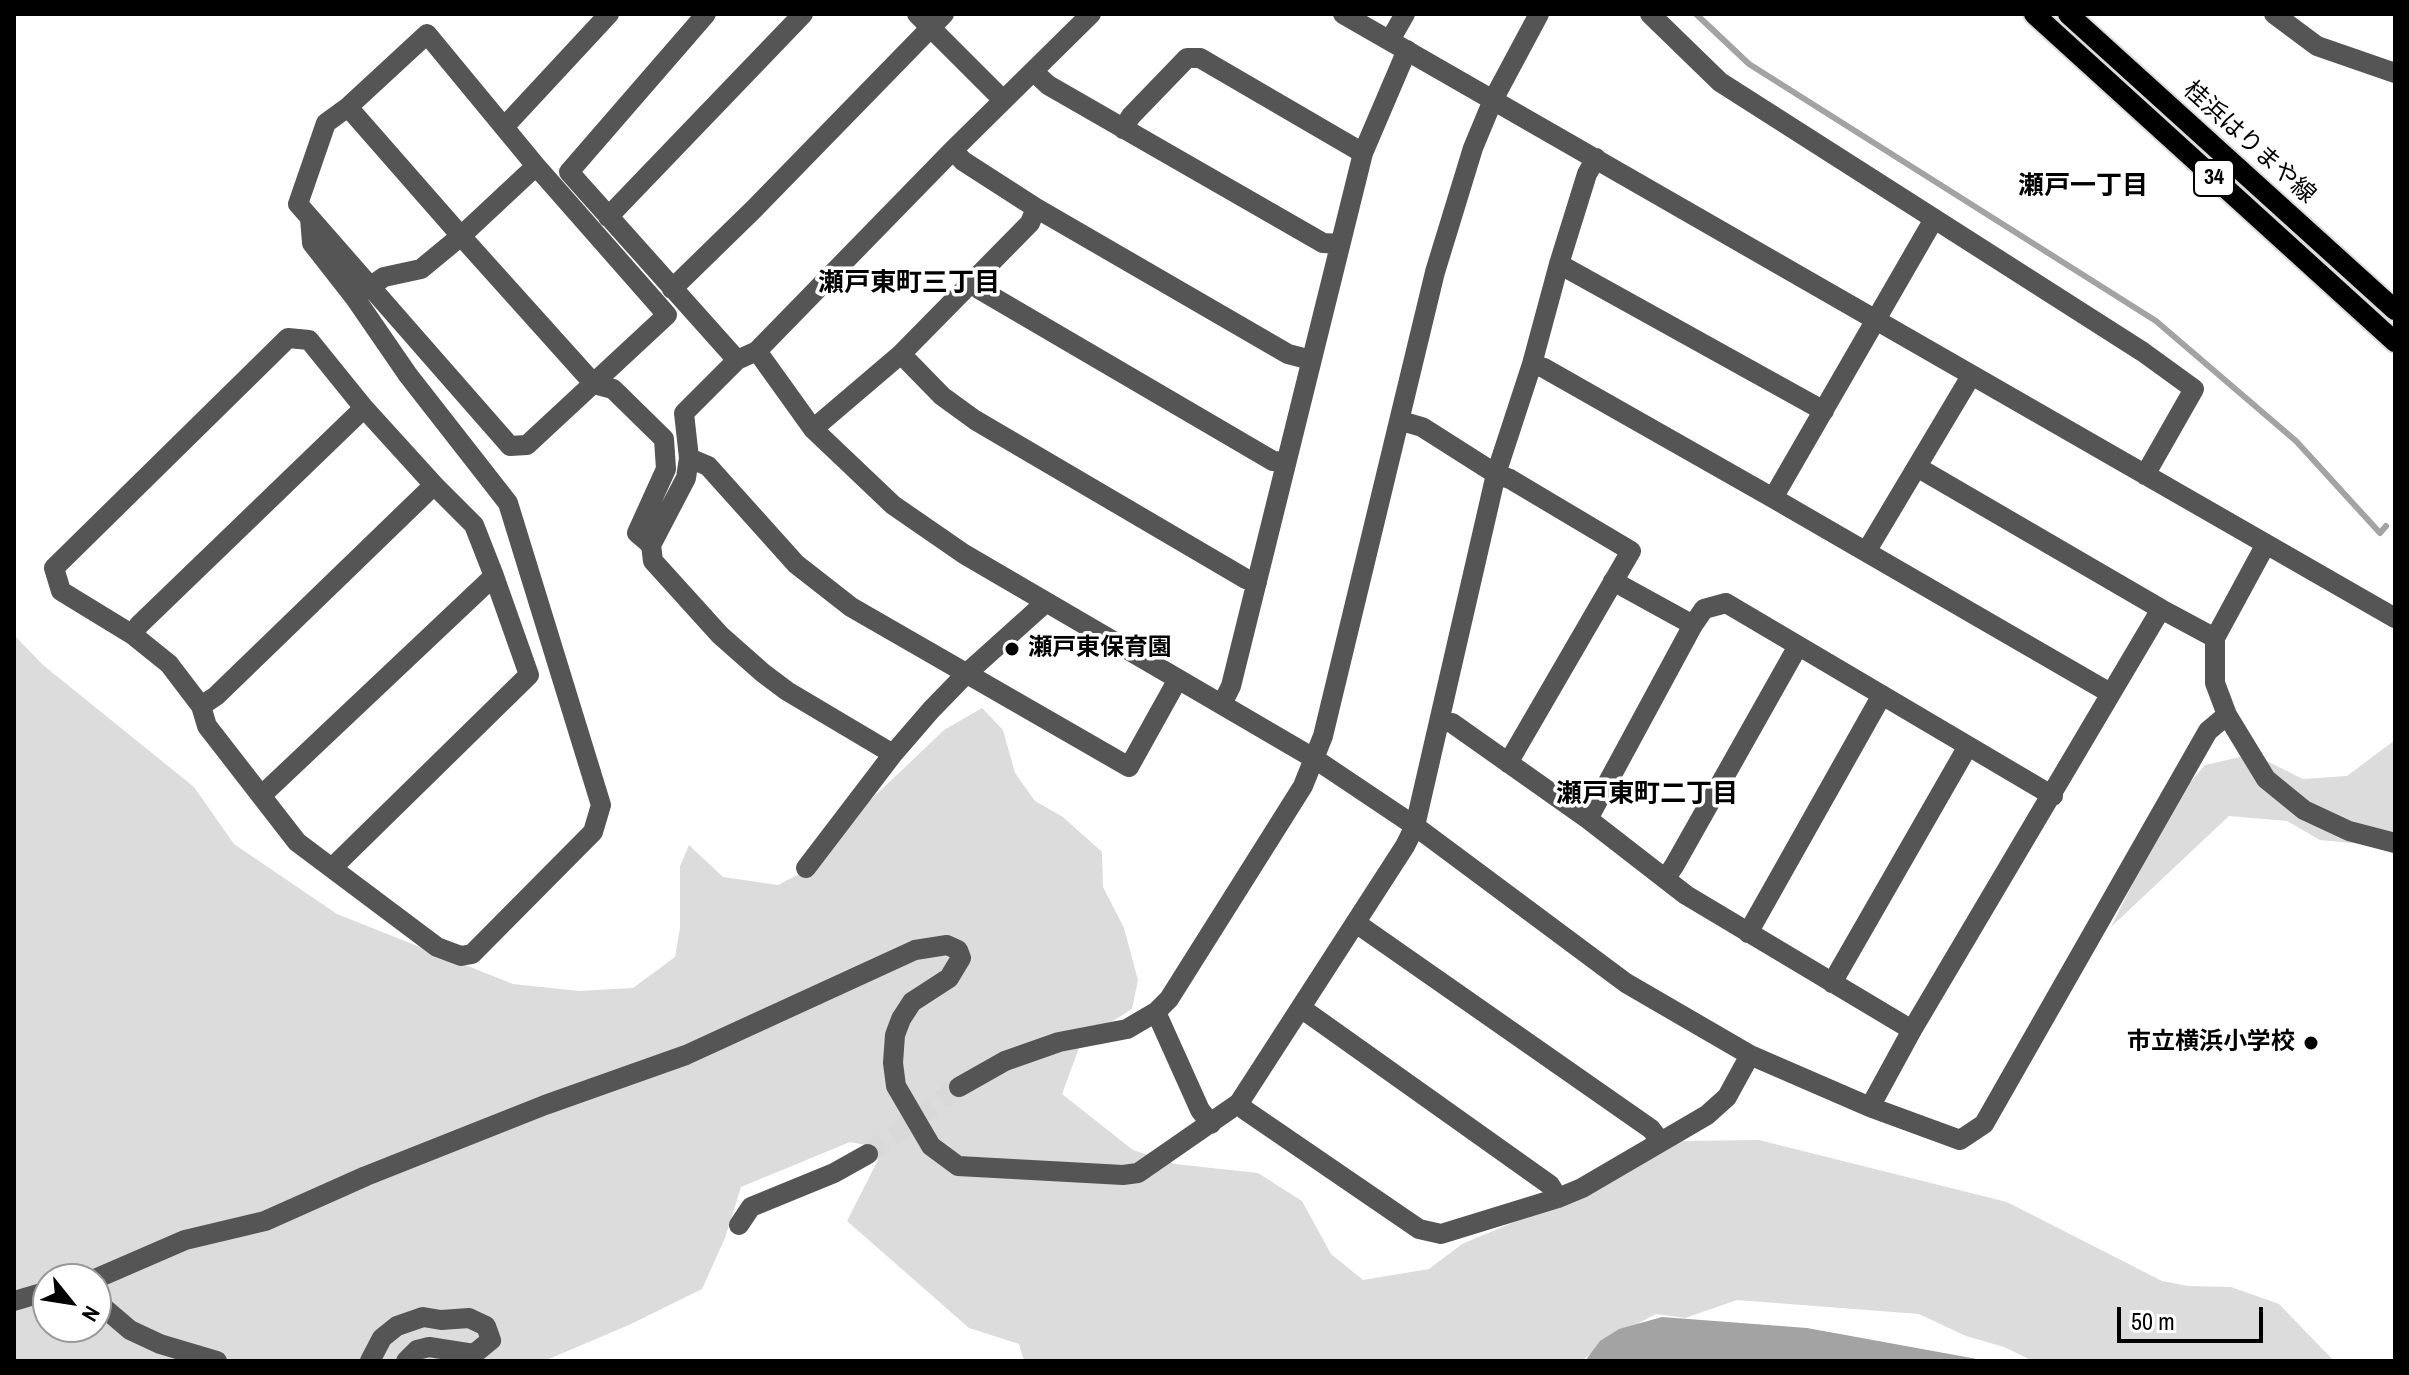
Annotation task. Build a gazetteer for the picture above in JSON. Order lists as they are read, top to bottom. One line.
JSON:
{"streets":{"main road":["桂浜はりまや線","34"]},"districts":["瀬戸一丁目","瀬戸東町三丁目","瀬戸東町二丁目"],"places":["瀬戸東保育園","市立横浜小学校"],"scale_bar":"50 m","north":"bottom right"}
